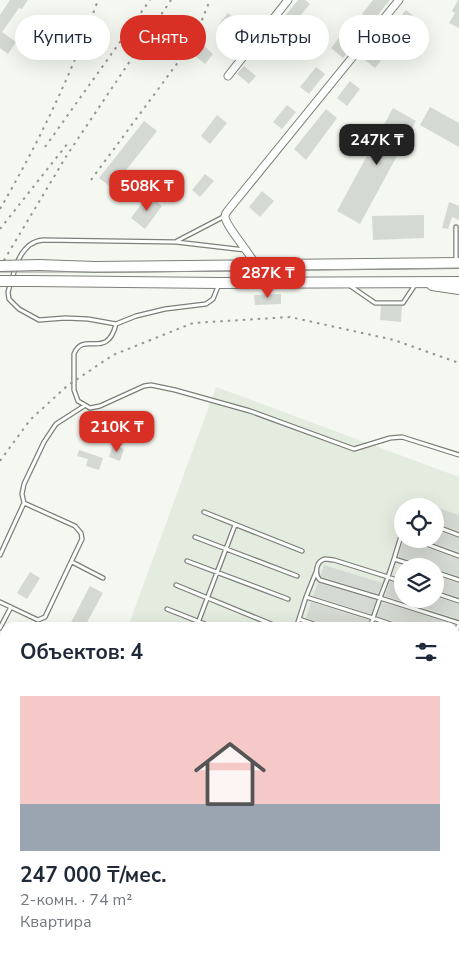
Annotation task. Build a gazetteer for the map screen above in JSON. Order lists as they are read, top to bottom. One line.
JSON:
{"page":{"chip":["Купить","Снять","Фильтры","Новое"],"price":["247K ₸","508K ₸","287K ₸","210K ₸"],"heading":"Объектов: 4","list":[{"name":"247 000 ₸/мес.","note":"2-комн. · 74 m² · Квартира"}]}}
